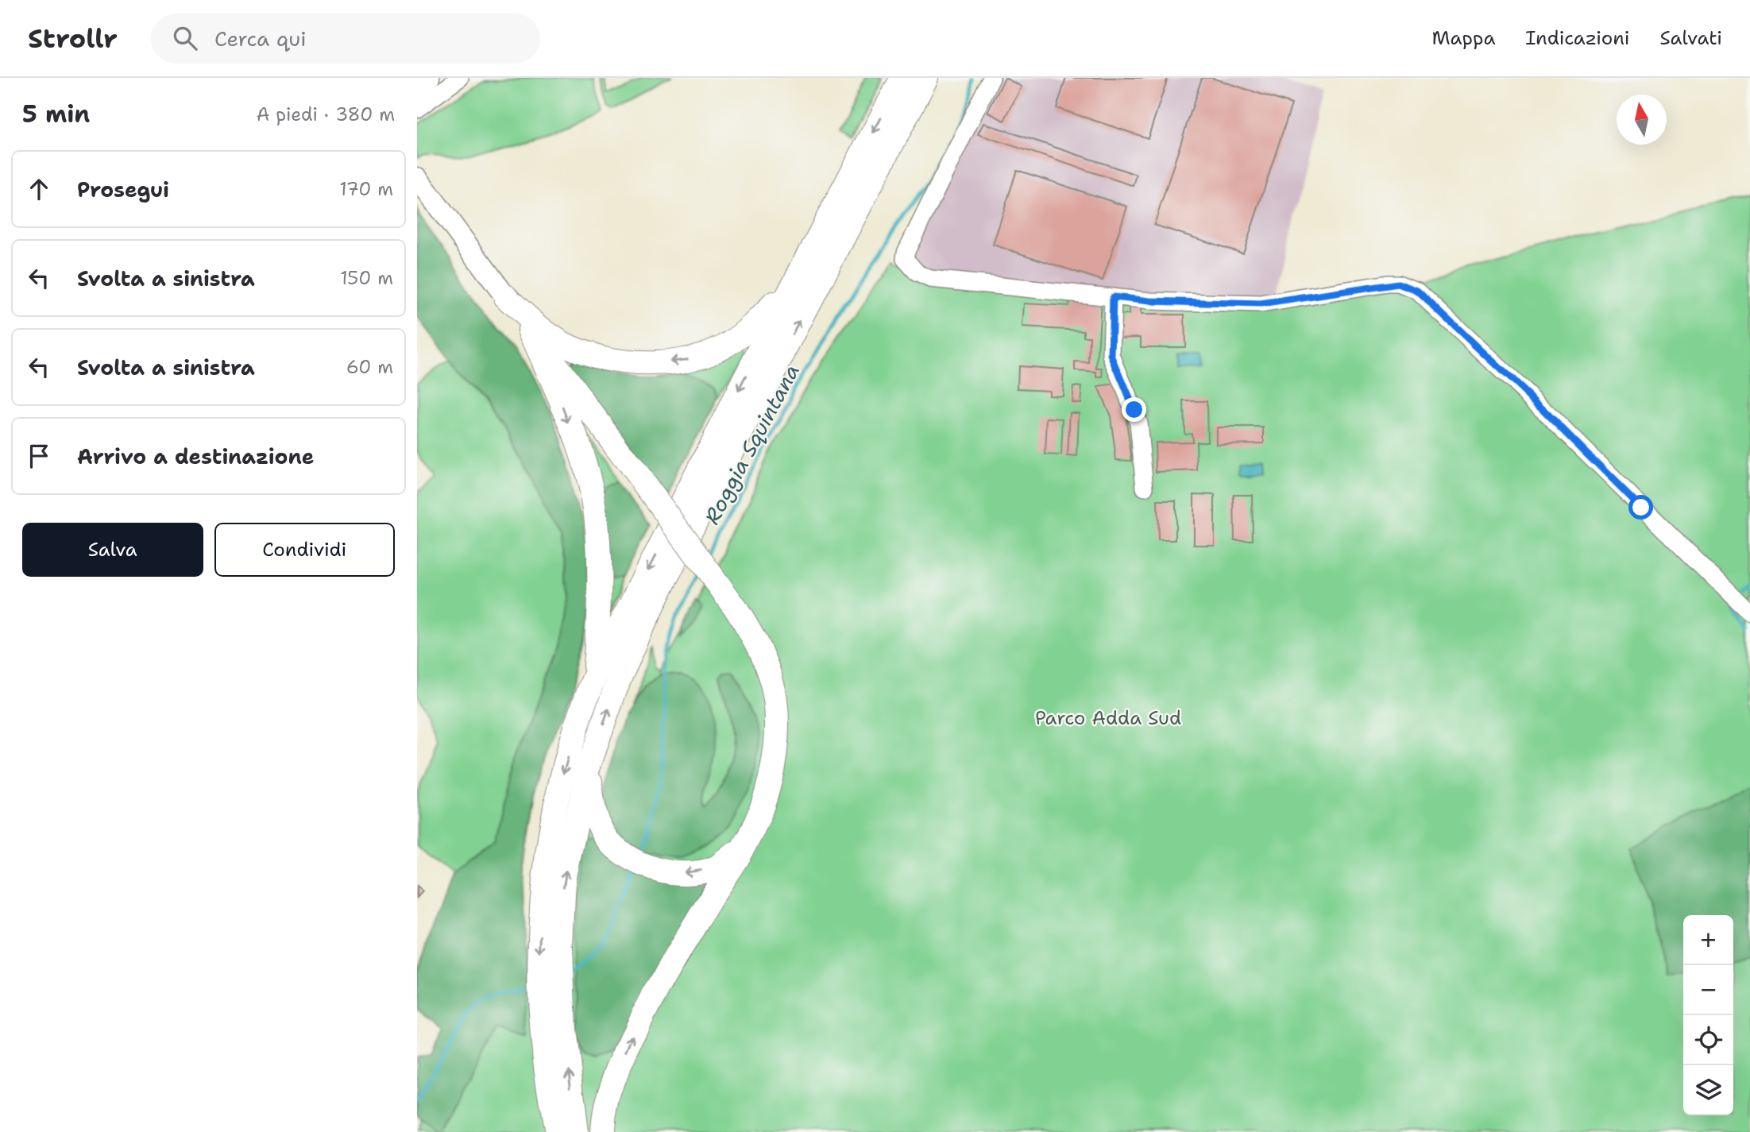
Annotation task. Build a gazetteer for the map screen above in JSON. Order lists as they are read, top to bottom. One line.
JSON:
{"water":["Roggia Squintana"],"parks":["Parco Adda Sud"],"north":"top","page":{"header":"Strollr","search":"Cerca qui","nav":["Mappa","Indicazioni","Salvati"],"heading":["5 min","A piedi · 380 m"],"list":[["Prosegui","170 m"],["Svolta a sinistra","150 m"],["Svolta a sinistra","60 m"],"Arrivo a destinazione"],"buttons":["Salva","Condividi"],"map_buttons":["+","−"]}}
